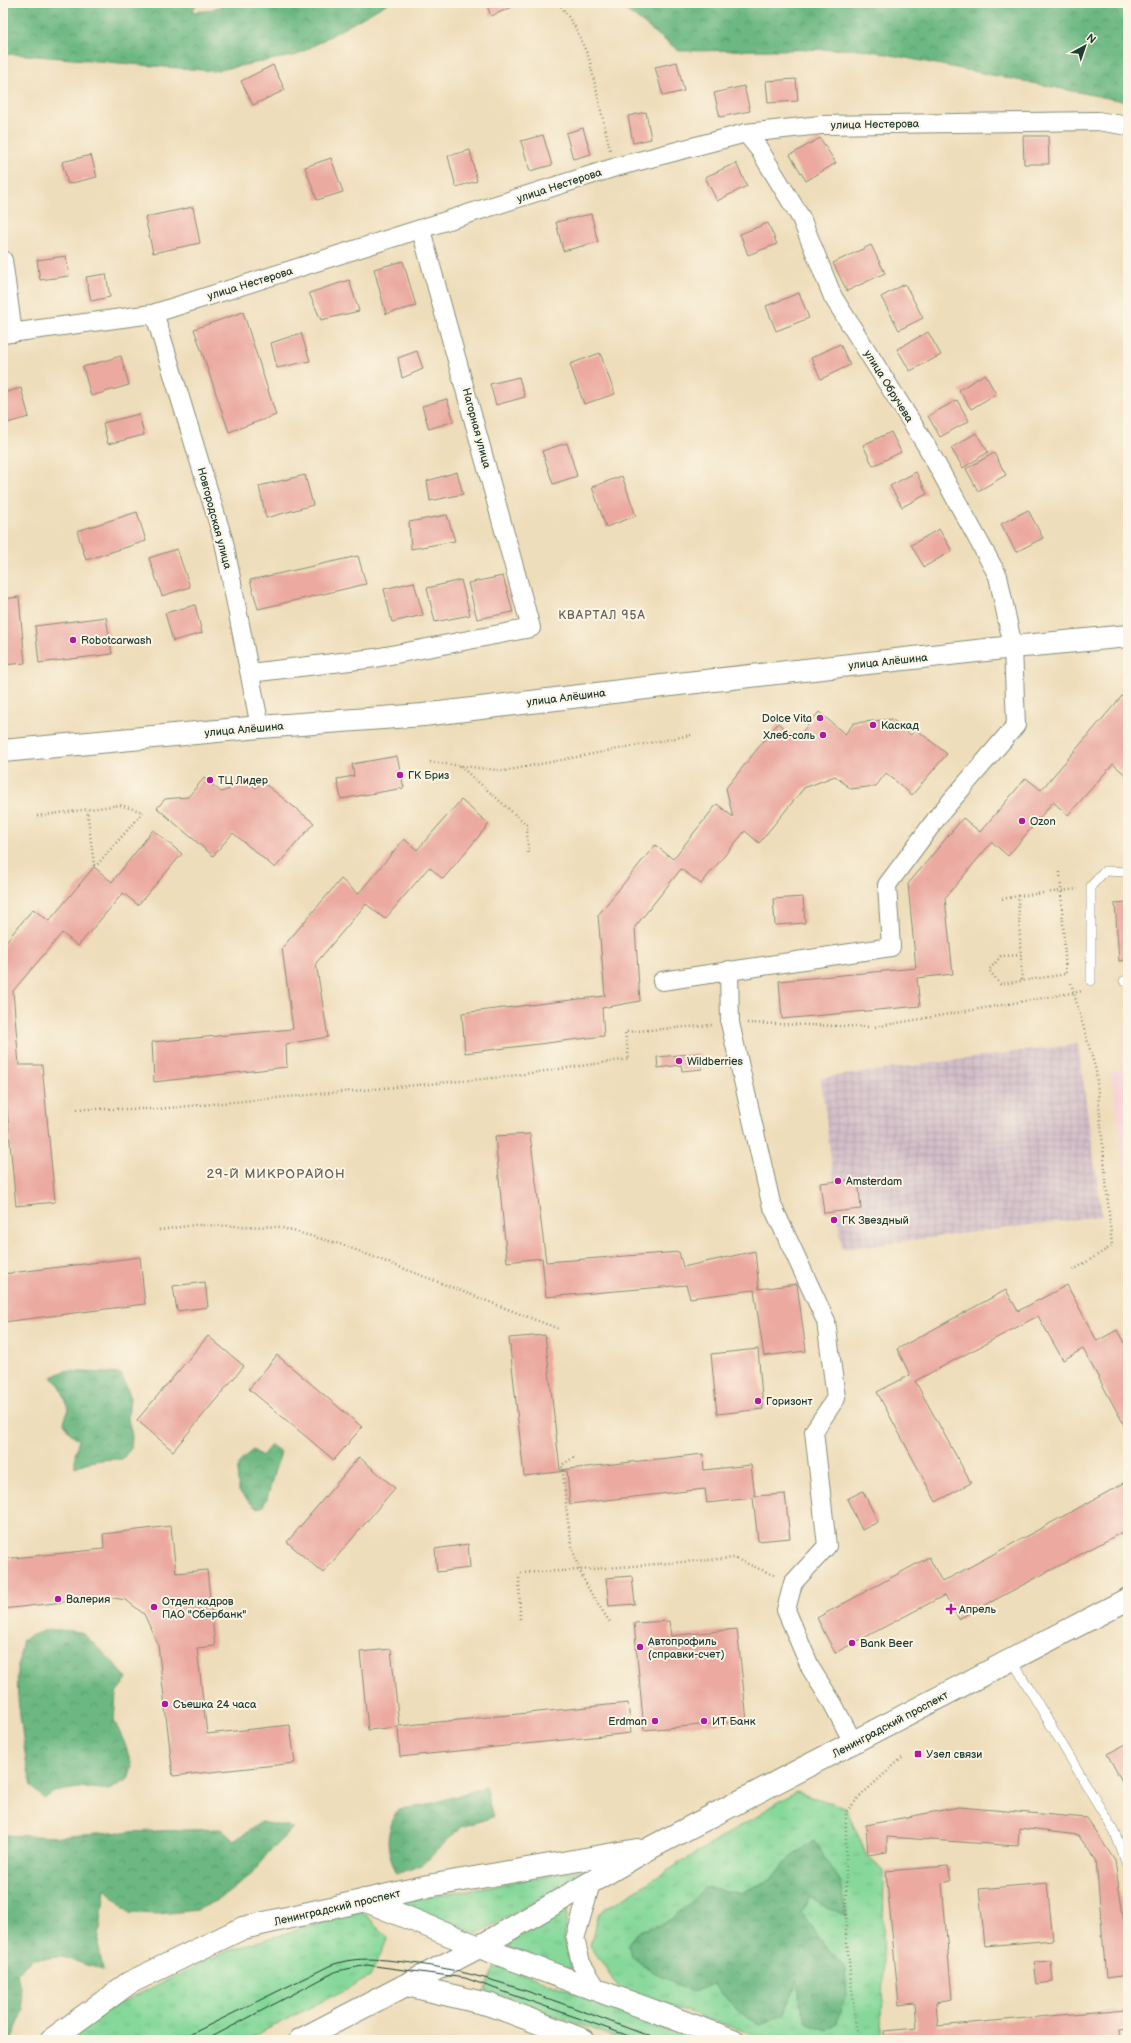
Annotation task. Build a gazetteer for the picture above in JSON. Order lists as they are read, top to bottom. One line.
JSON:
{"streets":{"main road":["улица Алёшина","Ленинградский проспект"],"street":["улица Нестерова","улица Обручева","Нагорная улица","Новгородская улица"]},"crossings":[["улица Нестерова","улица Обручева"],["улица Нестерова","Нагорная улица"],["улица Нестерова","Новгородская улица"],["улица Обручева","улица Алёшина"],["Нагорная улица","Новгородская улица"],["Новгородская улица","улица Алёшина"]],"districts":["КВАРТАЛ 95А","29-Й МИКРОРАЙОН"],"places":{"other":["Robotcarwash","Dolce Vita","Каскад","Хлеб-соль","ГК Бриз","ТЦ Лидер","Ozon","Wildberries","Amsterdam","ГК Звездный","Горизонт","Валерия","Отдел кадров ПАО \"Сбербанк\"","Bank Beer","Автопрофиль (справки-счет)","Съешка 24 часа","Erdman","ИТ Банк"],"health":["Апрель"],"transit":["Узел связи"]},"north":"top right"}
